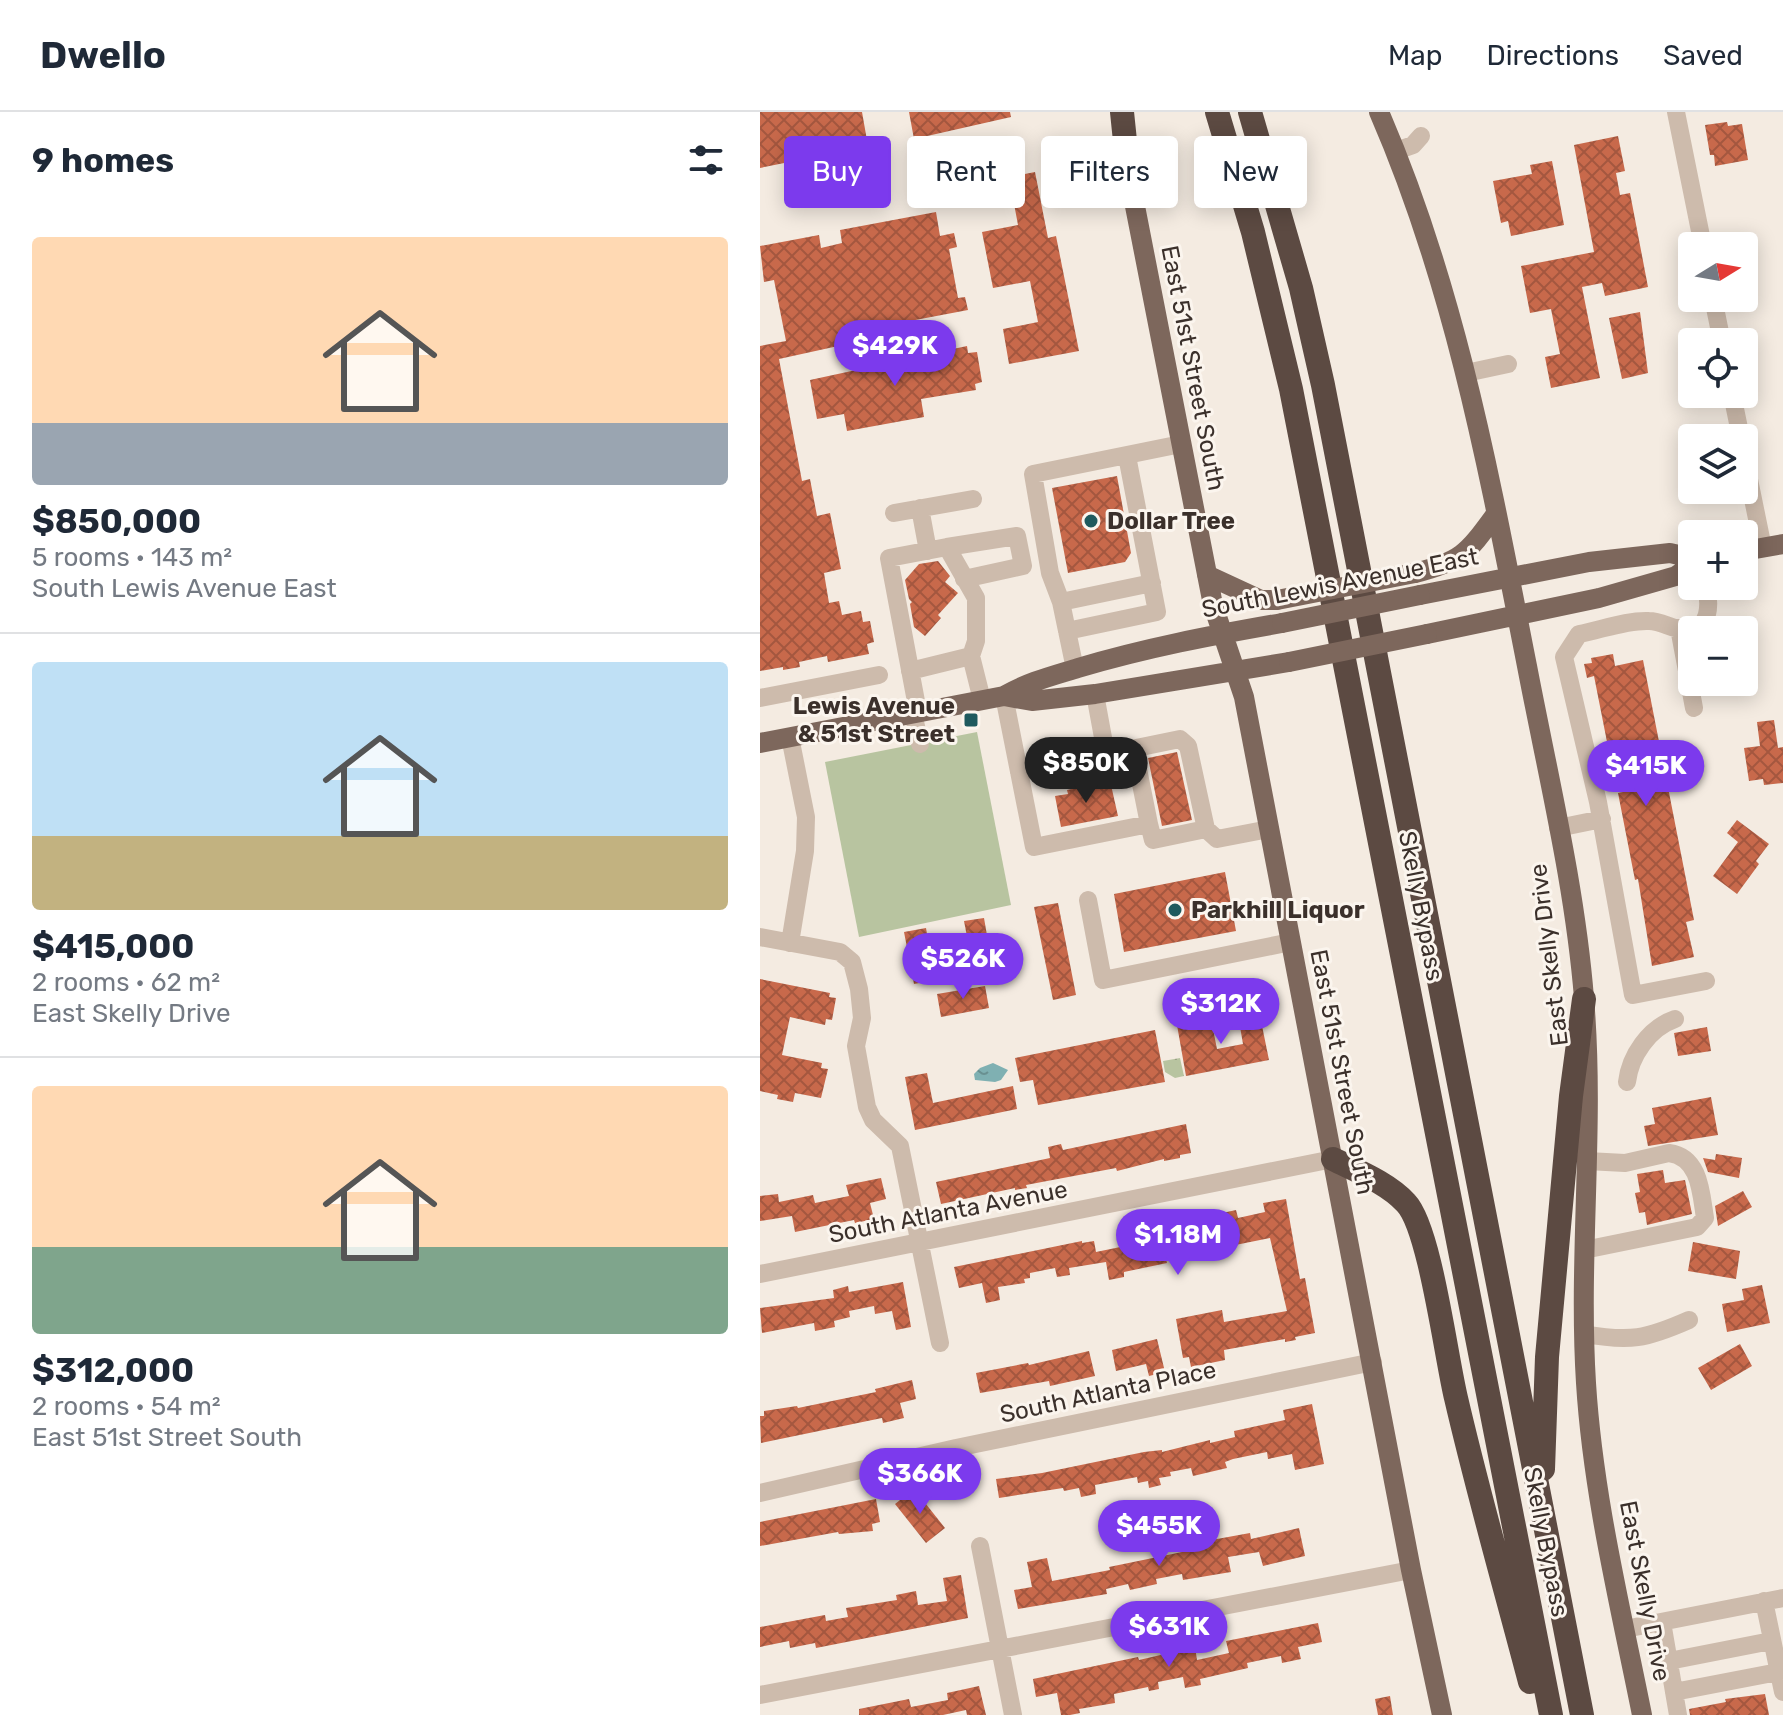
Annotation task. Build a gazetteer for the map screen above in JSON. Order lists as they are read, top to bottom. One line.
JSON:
{"streets":{"highway":["Skelly Bypass"],"main road":["East 51st Street South","South Lewis Avenue East","East Skelly Drive"],"street":["South Atlanta Avenue","South Atlanta Place"]},"crossings":[["East 51st Street South","South Lewis Avenue East"],["East 51st Street South","South Atlanta Avenue"],["East 51st Street South","South Atlanta Place"],["South Lewis Avenue East","East Skelly Drive"]],"places":{"other":["Dollar Tree","Parkhill Liquor"],"transit":["Lewis Avenue & 51st Street"]},"north":"right","page":{"header":"Dwello","nav":["Map","Directions","Saved"],"heading":"9 homes","chip":["Buy","Rent","Filters","New"],"list":[{"name":"$850,000","note":"5 rooms · 143 m² · South Lewis Avenue East"},{"name":"$415,000","note":"2 rooms · 62 m² · East Skelly Drive"},{"name":"$312,000","note":"2 rooms · 54 m² · East 51st Street South"}],"map_buttons":["+","−"],"price":["$429K","$850K","$415K","$526K","$312K","$1.18M","$366K","$455K","$631K"]}}
